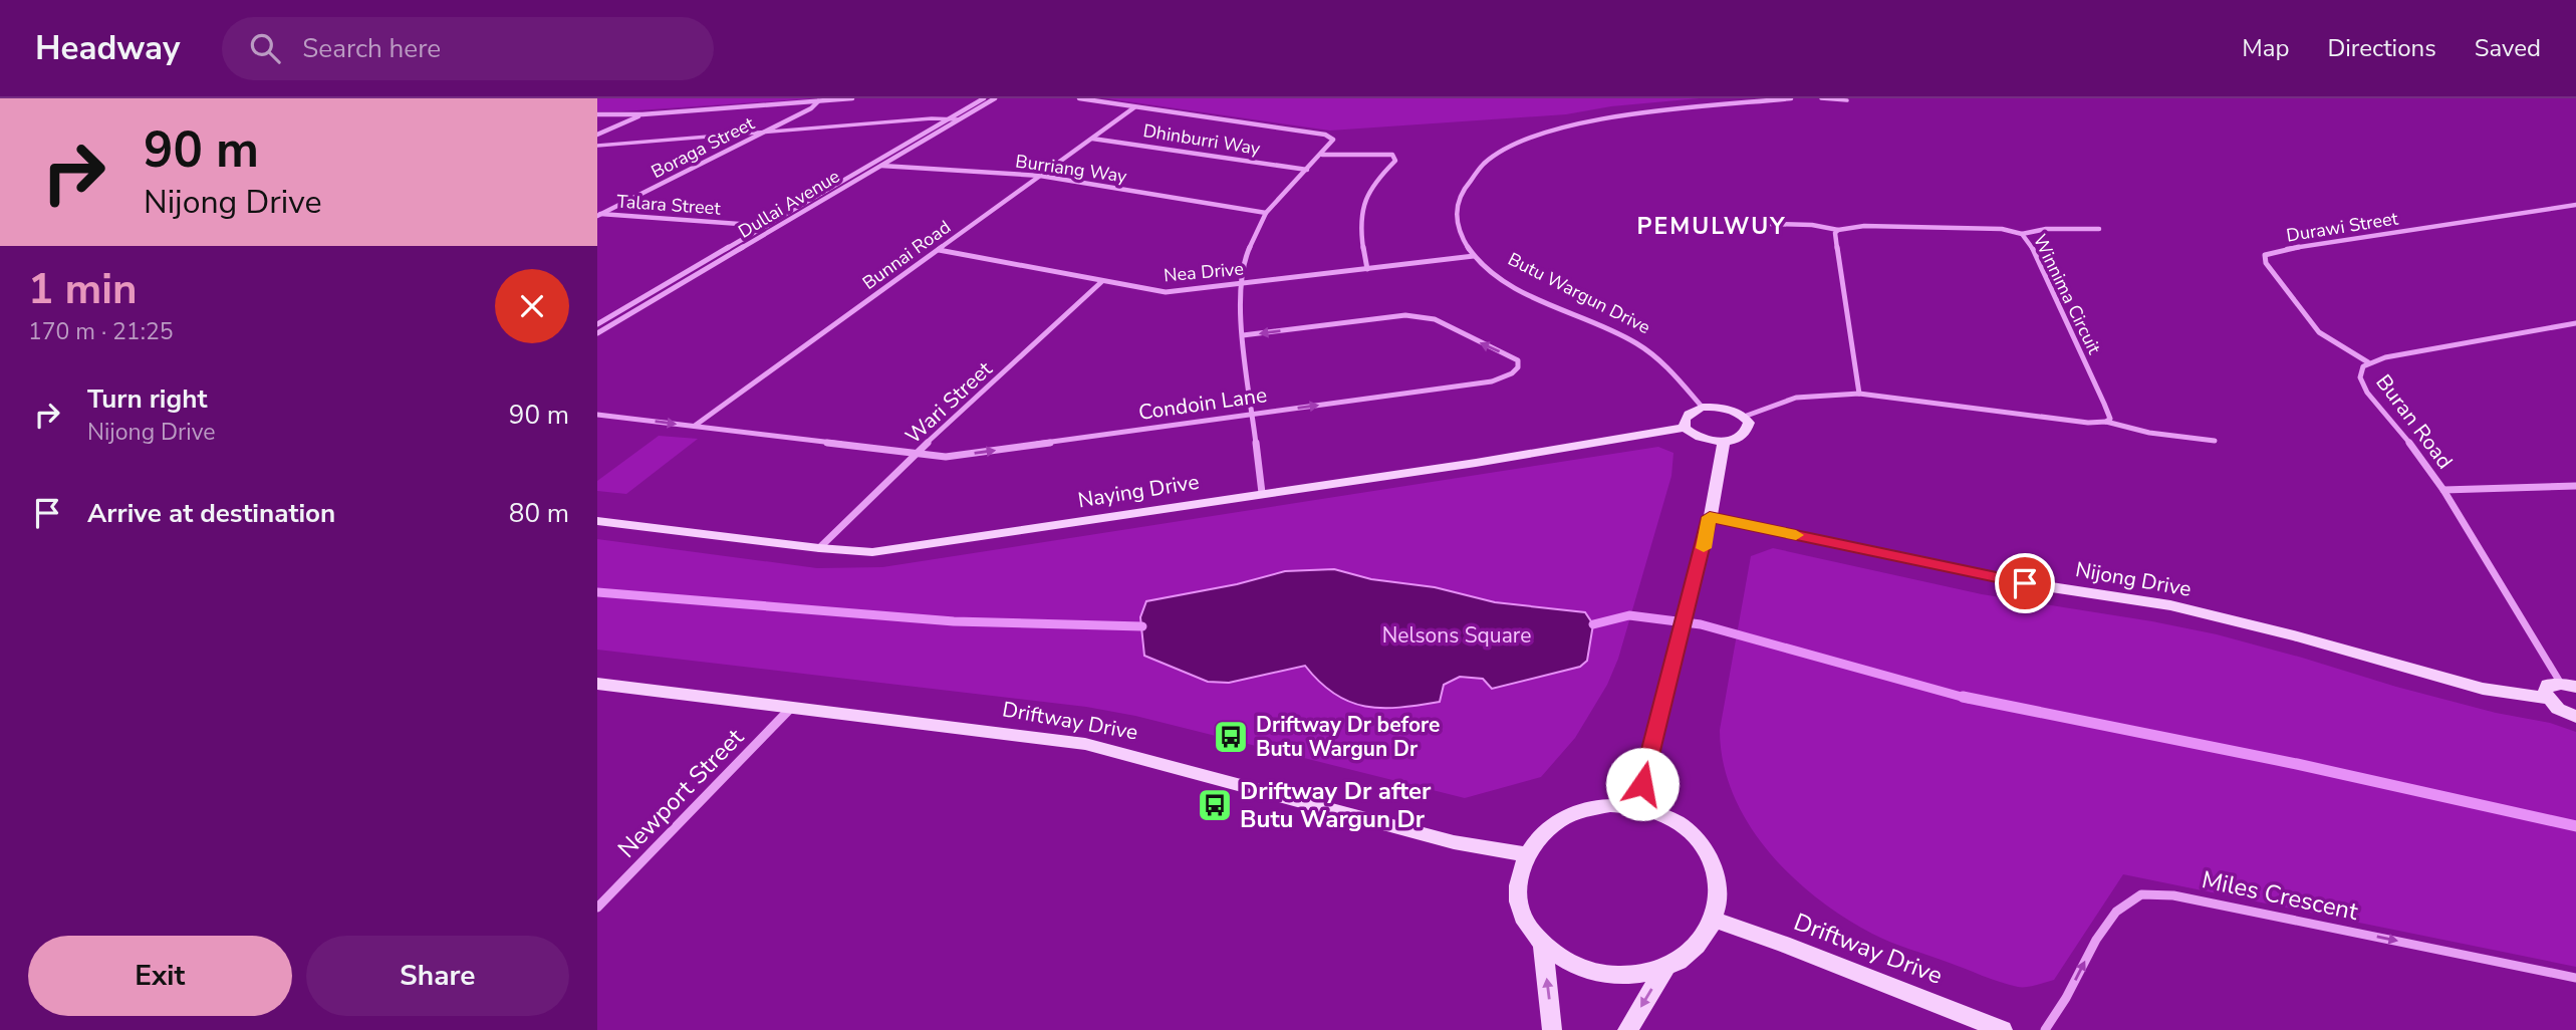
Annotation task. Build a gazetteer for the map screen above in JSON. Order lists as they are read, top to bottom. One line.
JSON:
{"streets":{"street":["Dhinburri Way","Boraga Street","Burriang Way","Dullai Avenue","Talara Street","Durawi Street","Bunnai Road","Nea Drive","Butu Wargun Drive","Winnima Circuit","Wari Street","Condoin Lane","Buran Road","Naying Drive","Nijong Drive","Driftway Drive","Newport Street","Miles Crescent"]},"crossings":[["Dhinburri Way","Bunnai Road"],["Boraga Street","Talara Street"],["Burriang Way","Dullai Avenue"],["Burriang Way","Bunnai Road"],["Dullai Avenue","Talara Street"],["Durawi Street","Buran Road"],["Bunnai Road","Nea Drive"],["Bunnai Road","Condoin Lane"],["Nea Drive","Butu Wargun Drive"],["Nea Drive","Wari Street"],["Wari Street","Condoin Lane"],["Wari Street","Naying Drive"],["Driftway Drive","Newport Street"]],"one_way":["Miles Crescent"],"districts":["PEMULWUY"],"parks":["Nelsons Square"],"places":{"bus stop":["Driftway Dr before Butu Wargun Dr","Driftway Dr after Butu Wargun Dr"]},"page":{"header":"Headway","search":"Search here","nav":["Map","Directions","Saved"],"turn":["90 m","Nijong Drive"],"heading":["1 min","170 m · 21:25"],"list":[{"name":"Turn right","note":"Nijong Drive","value":"90 m"},{"name":"Arrive at destination","value":"80 m"}],"buttons":["Exit","Share"]}}
